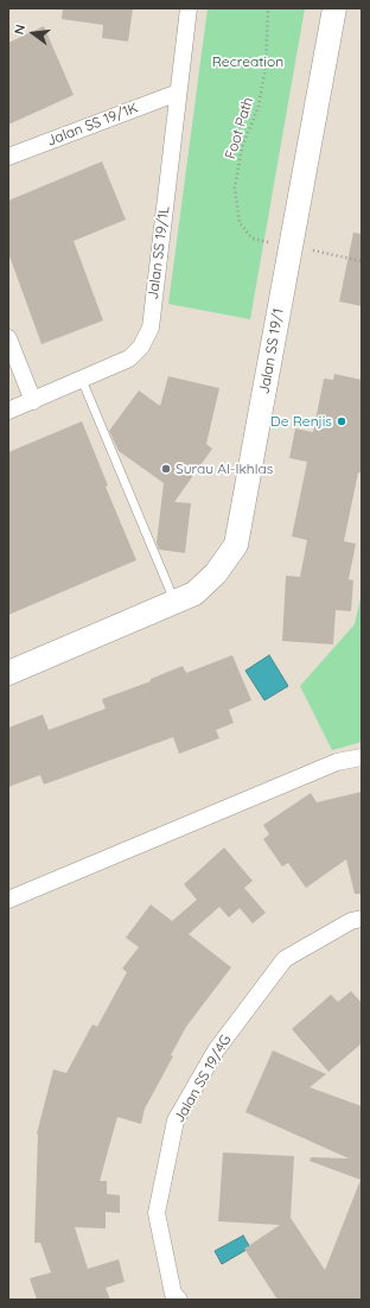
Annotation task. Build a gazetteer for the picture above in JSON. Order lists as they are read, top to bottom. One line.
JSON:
{"streets":{"street":["Jalan SS 19/1K","Jalan SS 19/1L","Jalan SS 19/1","Jalan SS 19/4G"],"path":["Foot Path"]},"crossings":[["Jalan SS 19/1K","Jalan SS 19/1L"],["Foot Path","Jalan SS 19/1"]],"parks":["Recreation"],"places":["De Renjis","Surau Al-Ikhlas"],"north":"left"}
